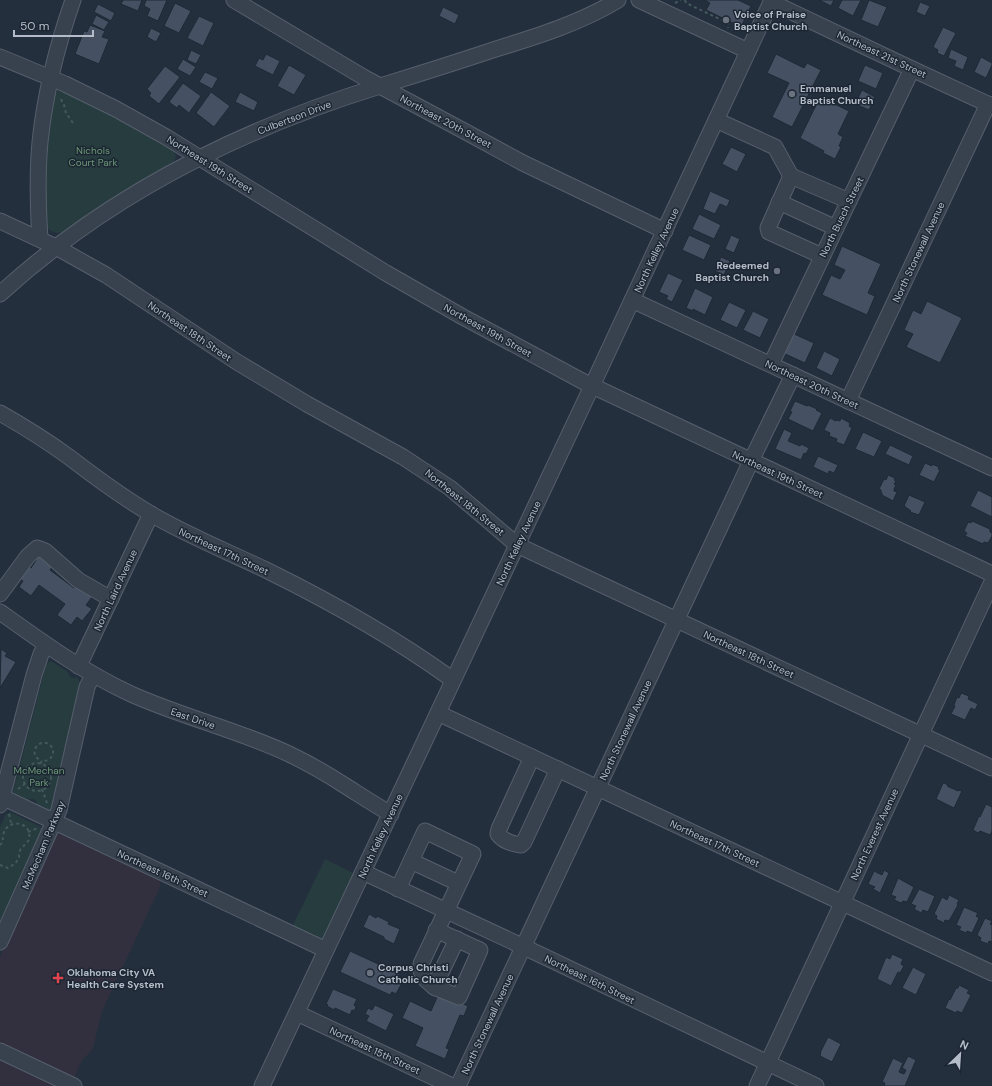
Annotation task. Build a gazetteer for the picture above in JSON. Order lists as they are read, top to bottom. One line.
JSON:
{"streets":{"street":["Northeast 21st Street","Culbertson Drive","Northeast 20th Street","Northeast 19th Street","North Busch Street","North Kelley Avenue","North Stonewall Avenue","Northeast 18th Street","Northeast 17th Street","North Laird Avenue","East Drive","North Everest Avenue","McMecham Parkway","Northeast 16th Street","Northeast 15th Street"]},"crossings":[["Northeast 21st Street","North Busch Street"],["Northeast 21st Street","North Kelley Avenue"],["Northeast 21st Street","North Stonewall Avenue"],["Culbertson Drive","Northeast 20th Street"],["Culbertson Drive","Northeast 19th Street"],["Culbertson Drive","Northeast 18th Street"],["Northeast 20th Street","North Busch Street"],["Northeast 20th Street","North Kelley Avenue"],["Northeast 20th Street","North Stonewall Avenue"],["Northeast 19th Street","North Kelley Avenue"],["Northeast 19th Street","North Stonewall Avenue"],["North Kelley Avenue","Northeast 18th Street"],["North Kelley Avenue","Northeast 17th Street"],["North Kelley Avenue","East Drive"],["North Kelley Avenue","Northeast 16th Street"],["North Kelley Avenue","Northeast 15th Street"],["North Stonewall Avenue","Northeast 18th Street"],["North Stonewall Avenue","Northeast 17th Street"],["North Stonewall Avenue","Northeast 16th Street"],["Northeast 18th Street","North Everest Avenue"],["Northeast 17th Street","North Laird Avenue"],["Northeast 17th Street","North Everest Avenue"],["North Laird Avenue","East Drive"],["East Drive","McMecham Parkway"],["North Everest Avenue","Northeast 16th Street"],["McMecham Parkway","Northeast 16th Street"]],"parks":["Nichols Court Park","McMechan Park"],"places":{"other":["Voice of Praise Baptist Church","Emmanuel Baptist Church","Redeemed Baptist Church","Corpus Christi Catholic Church"],"health":["Oklahoma City VA Health Care System"]},"scale_bar":"50 m","north":"top right"}
